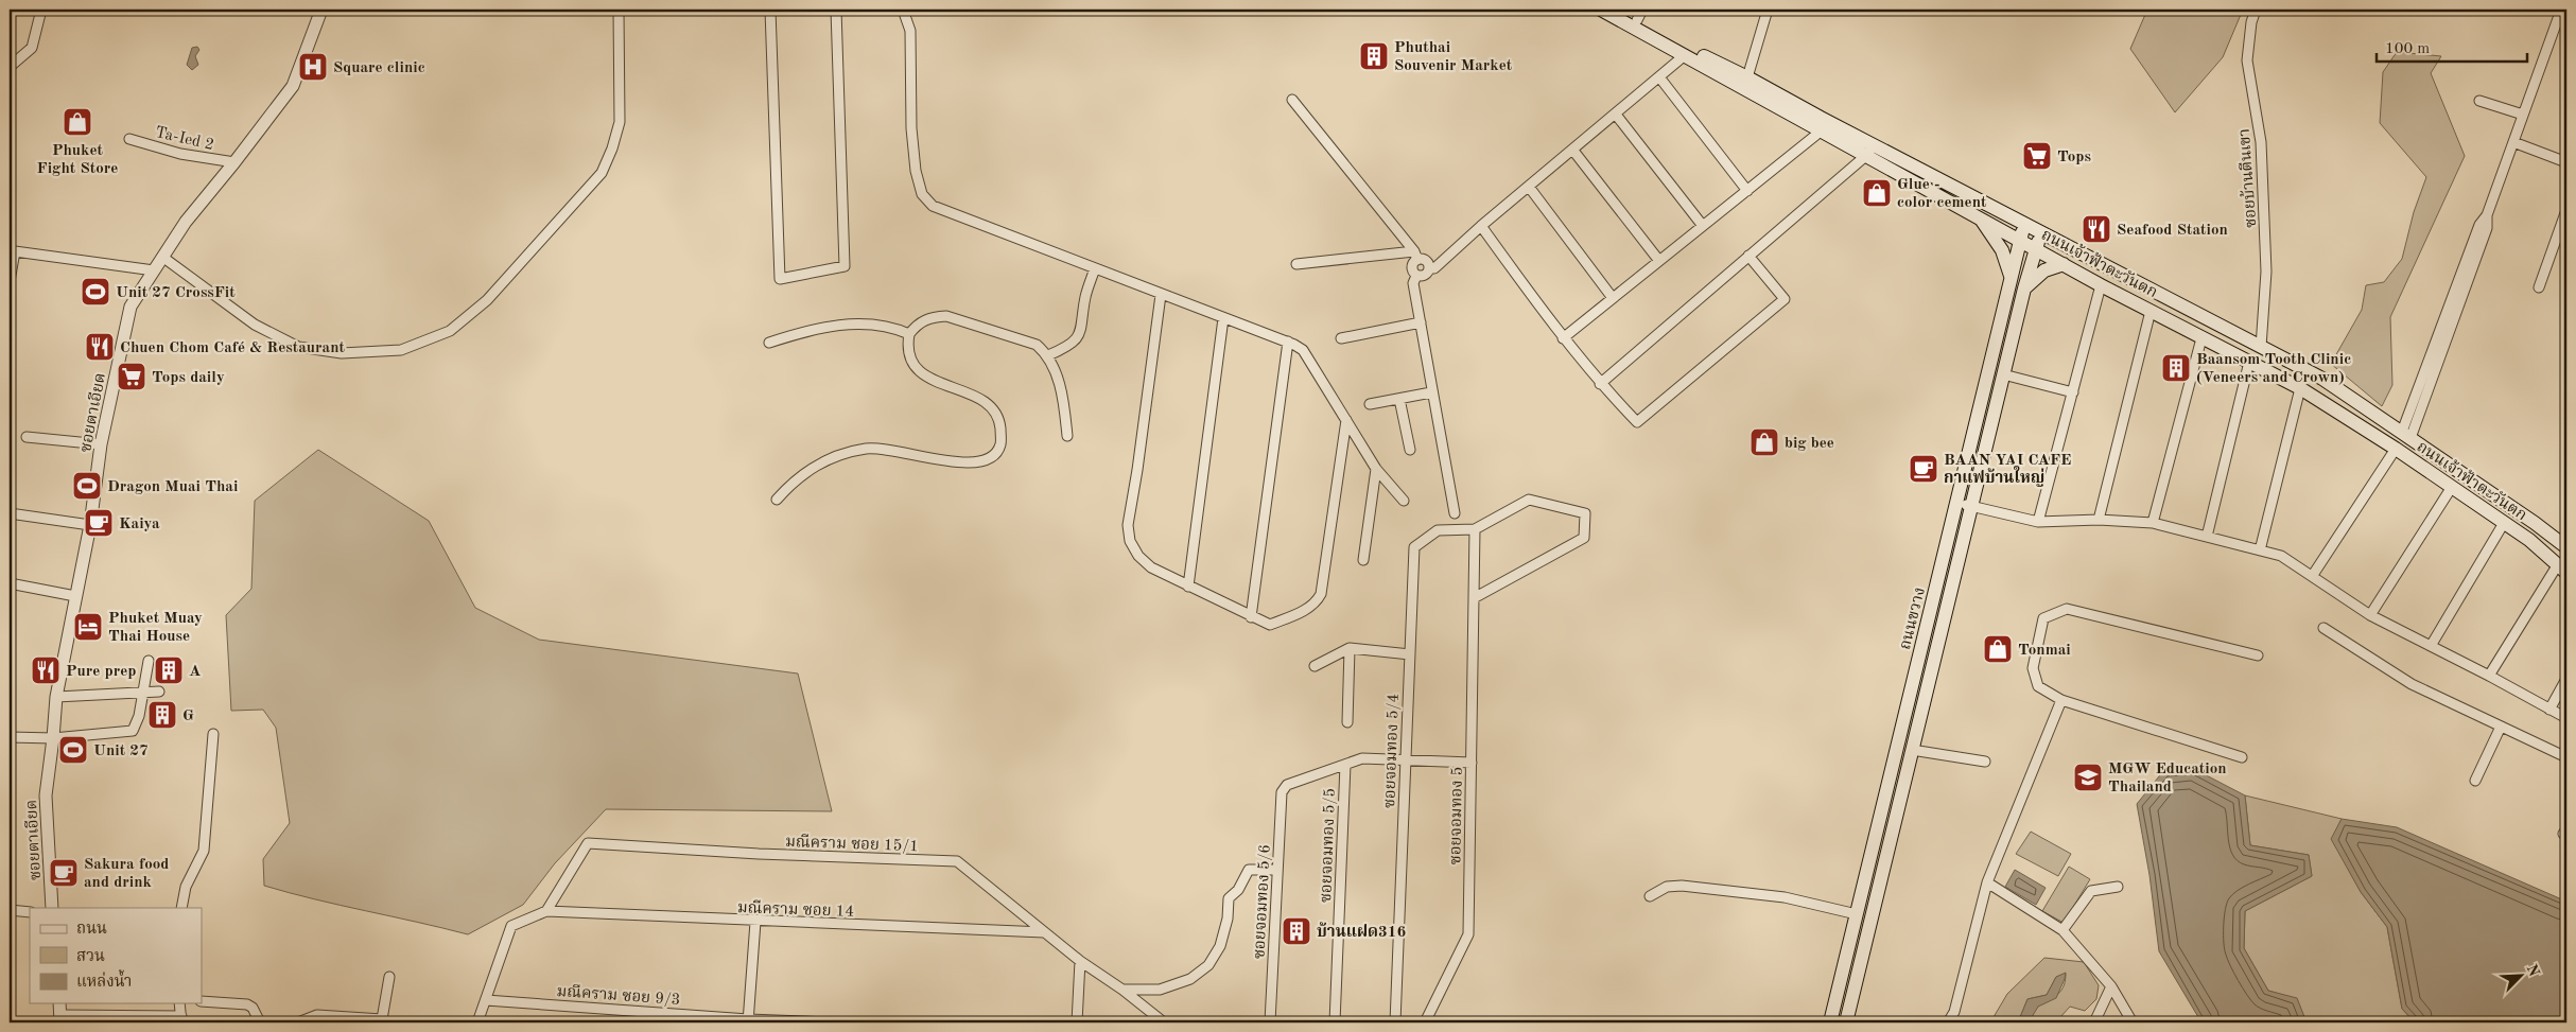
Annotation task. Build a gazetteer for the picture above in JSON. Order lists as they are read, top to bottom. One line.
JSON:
{"streets":{"main road":["ถนนเจ้าฟ้าตะวันตก","ถนนขวาง"],"street":["Ta-Ied 2","ซอยบ้านตีนเขา","ซอยตาเอียด","ซอยจอมทอง 5/4","ซอยจอมทอง 5","มณีคราม ซอย 15/1","ซอยจอมทอง 5/5","ซอยจอมทอง 5/6","มณีคราม ซอย 14","มณีคราม ซอย 9/3"]},"crossings":[["Ta-Ied 2","ซอยตาเอียด"],["ซอยบ้านตีนเขา","ถนนเจ้าฟ้าตะวันตก"],["ถนนเจ้าฟ้าตะวันตก","ถนนขวาง"],["ซอยจอมทอง 5/4","ซอยจอมทอง 5"],["มณีคราม ซอย 15/1","มณีคราม ซอย 14"],["ซอยจอมทอง 5/5","ซอยจอมทอง 5/6"]],"places":{"building":["Phuthai Souvenir Market","Baansom Tooth Clinic (Veneers and Crown)","A","G","บ้านแฝด316"],"hospital":["Square clinic"],"shop":["Phuket Fight Store","Glue - color cement","big bee","Tonmai"],"supermarket":["Tops","Tops daily"],"restaurant":["Seafood Station","Chuen Chom Café & Restaurant","Pure prep"],"sports":["Unit 27 CrossFit","Dragon Muai Thai","Unit 27"],"cafe":["BAAN YAI CAFE กาแฟบ้านใหญ่","Kaiya","Sakura food and drink"],"hotel":["Phuket Muay Thai House"],"school or university":["MGW Education Thailand"]},"legend":["ถนน","สวน","แหล่งน้ำ"],"scale_bar":"100 m","north":"top right"}
